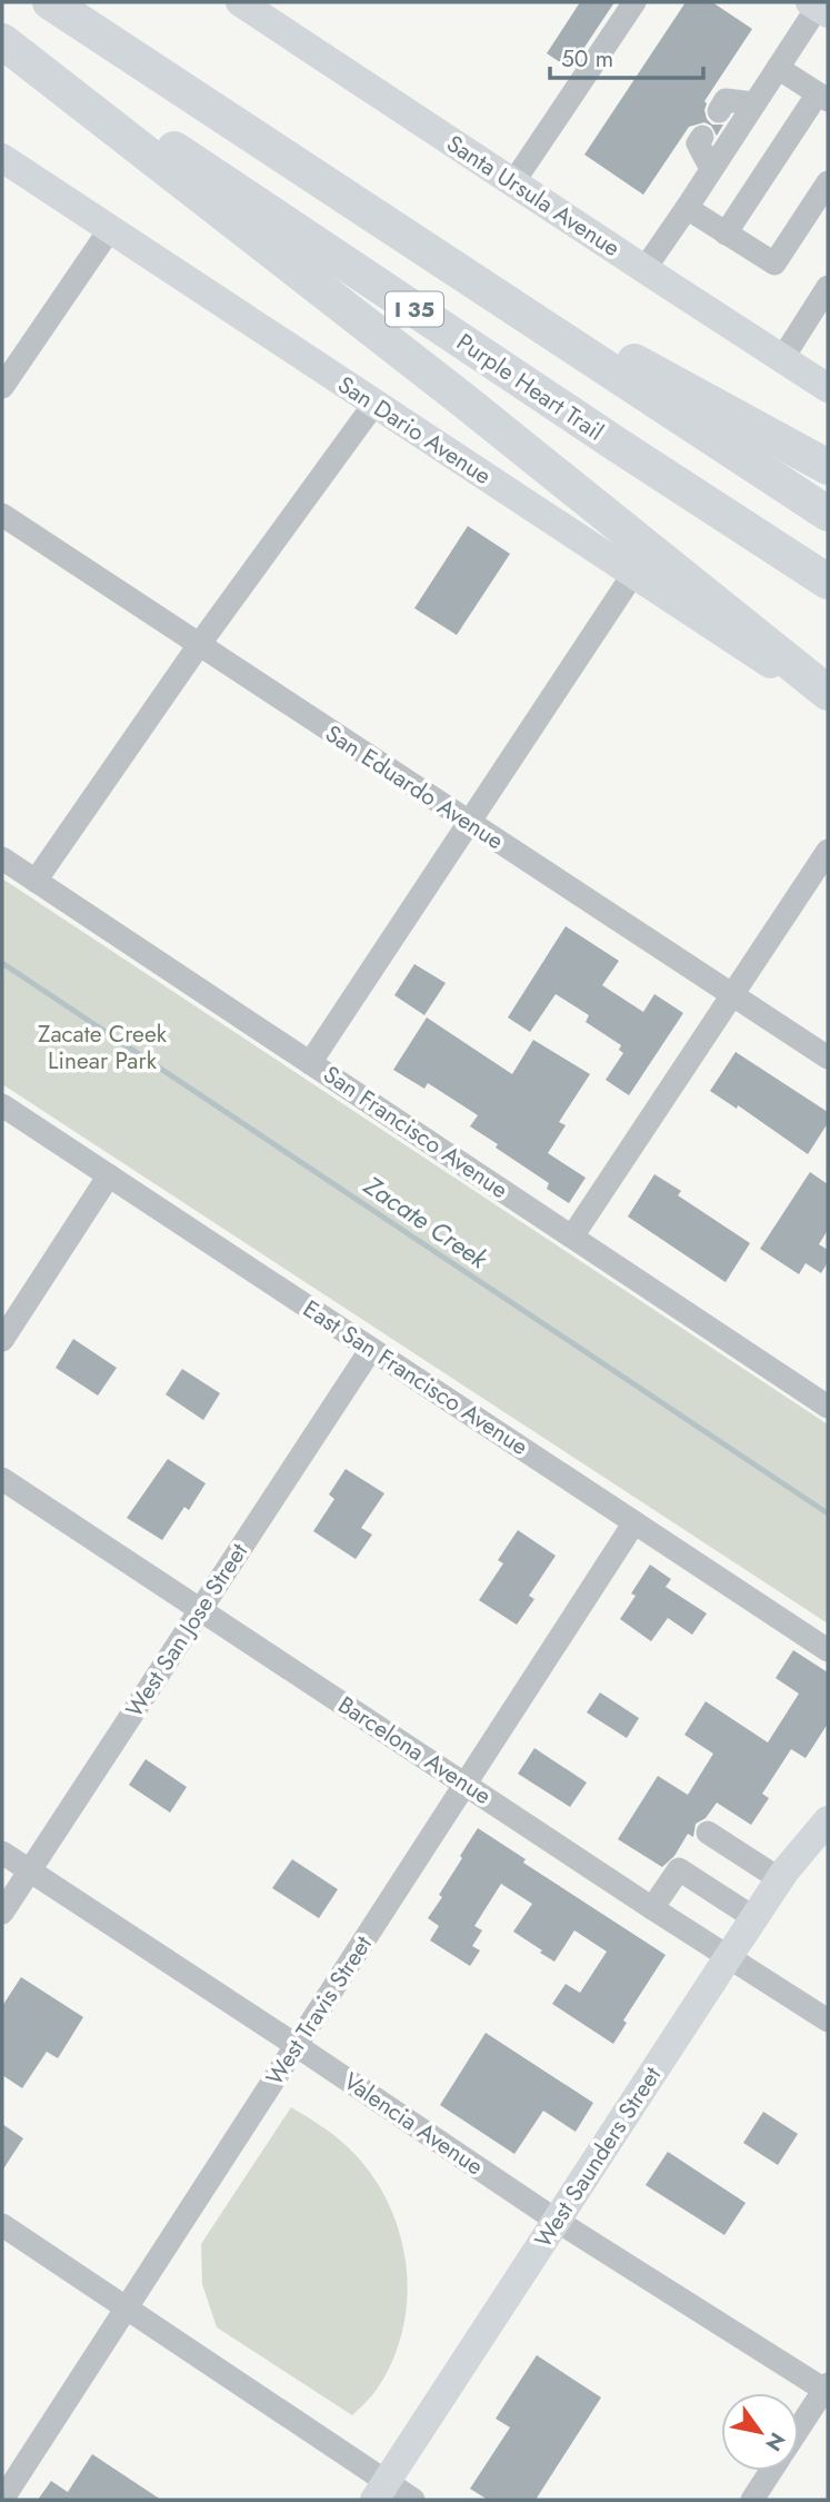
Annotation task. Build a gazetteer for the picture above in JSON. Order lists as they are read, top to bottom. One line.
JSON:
{"streets":{"highway":["I 35","Purple Heart Trail"],"main road":["Santa Ursula Avenue","San Dario Avenue","West Saunders Street"],"street":["San Eduardo Avenue","San Francisco Avenue","East San Francisco Avenue","West San Jose Street","Barcelona Avenue","West Travis Street","Valencia Avenue"]},"crossings":[["East San Francisco Avenue","West San Jose Street"],["East San Francisco Avenue","West Travis Street"],["West San Jose Street","Barcelona Avenue"],["West San Jose Street","Valencia Avenue"],["Barcelona Avenue","West Travis Street"],["Barcelona Avenue","West Saunders Street"],["West Travis Street","Valencia Avenue"],["Valencia Avenue","West Saunders Street"]],"water":["Zacate Creek"],"parks":["Zacate Creek Linear Park"],"scale_bar":"50 m","north":"bottom right"}
